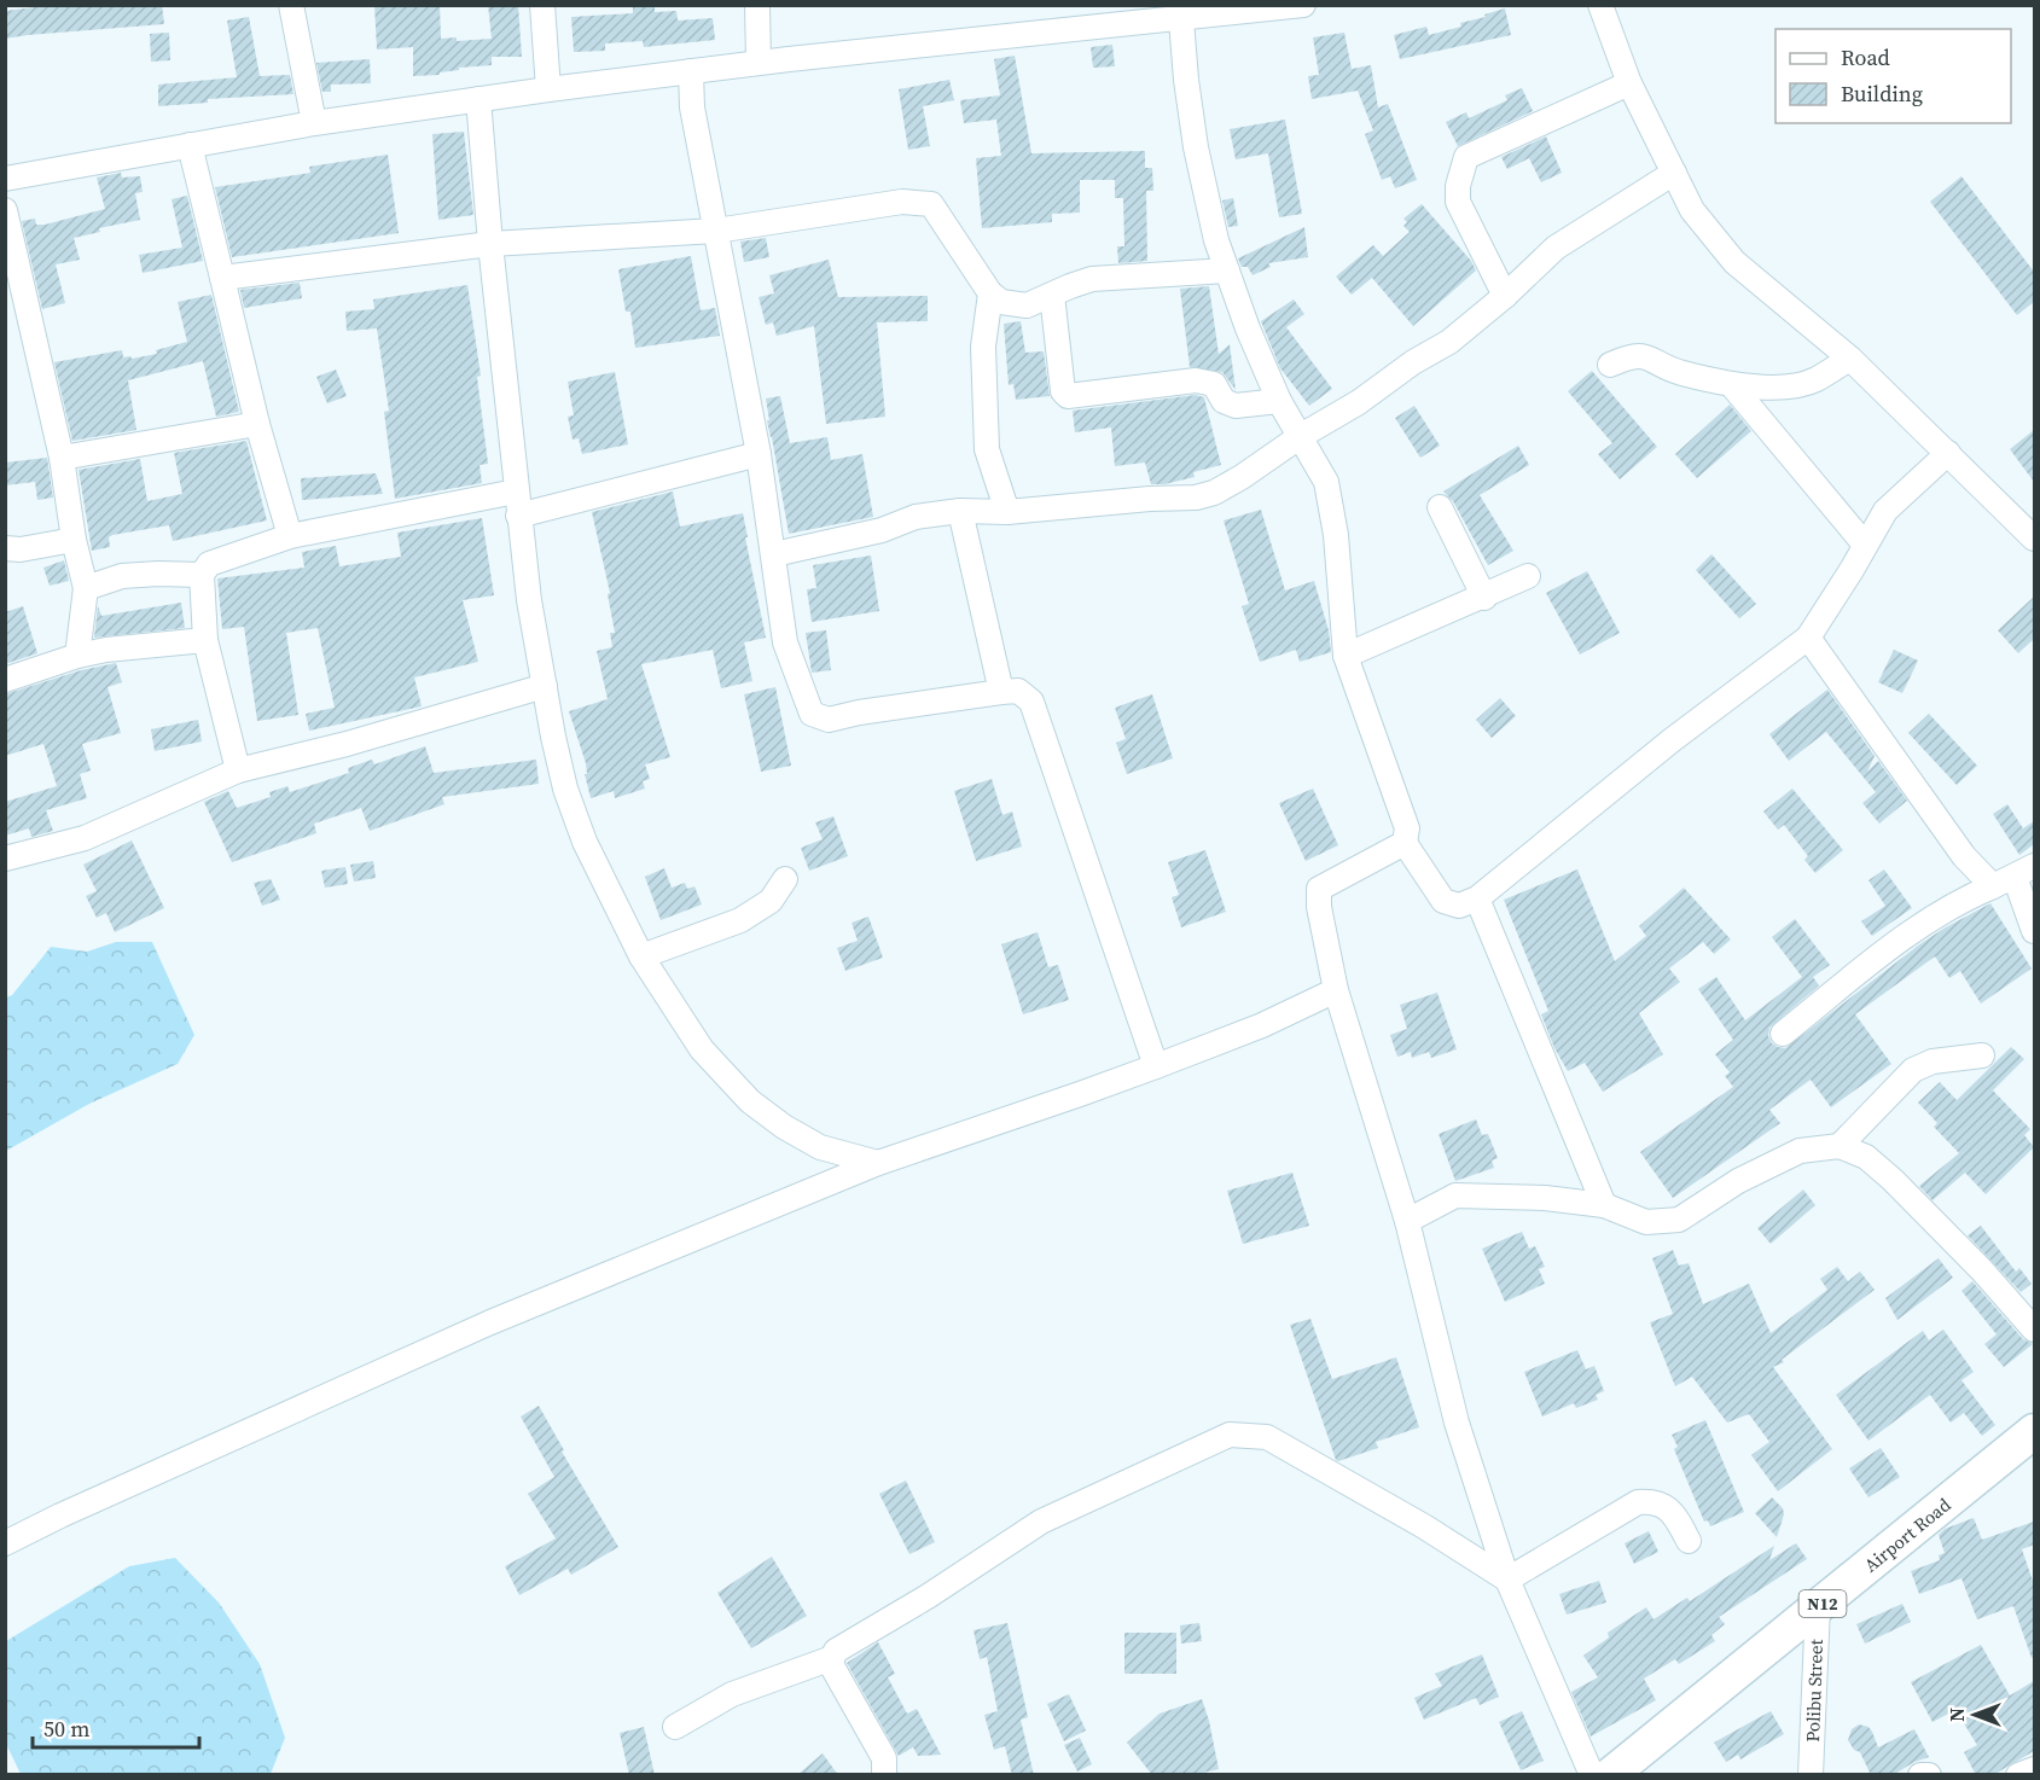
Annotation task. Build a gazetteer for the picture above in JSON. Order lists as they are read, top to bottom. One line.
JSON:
{"streets":{"highway":["Airport Road","N12"],"street":["Polibu Street"]},"crossings":[["Airport Road","Polibu Street"]],"legend":["Road","Building"],"scale_bar":"50 m","north":"left"}
